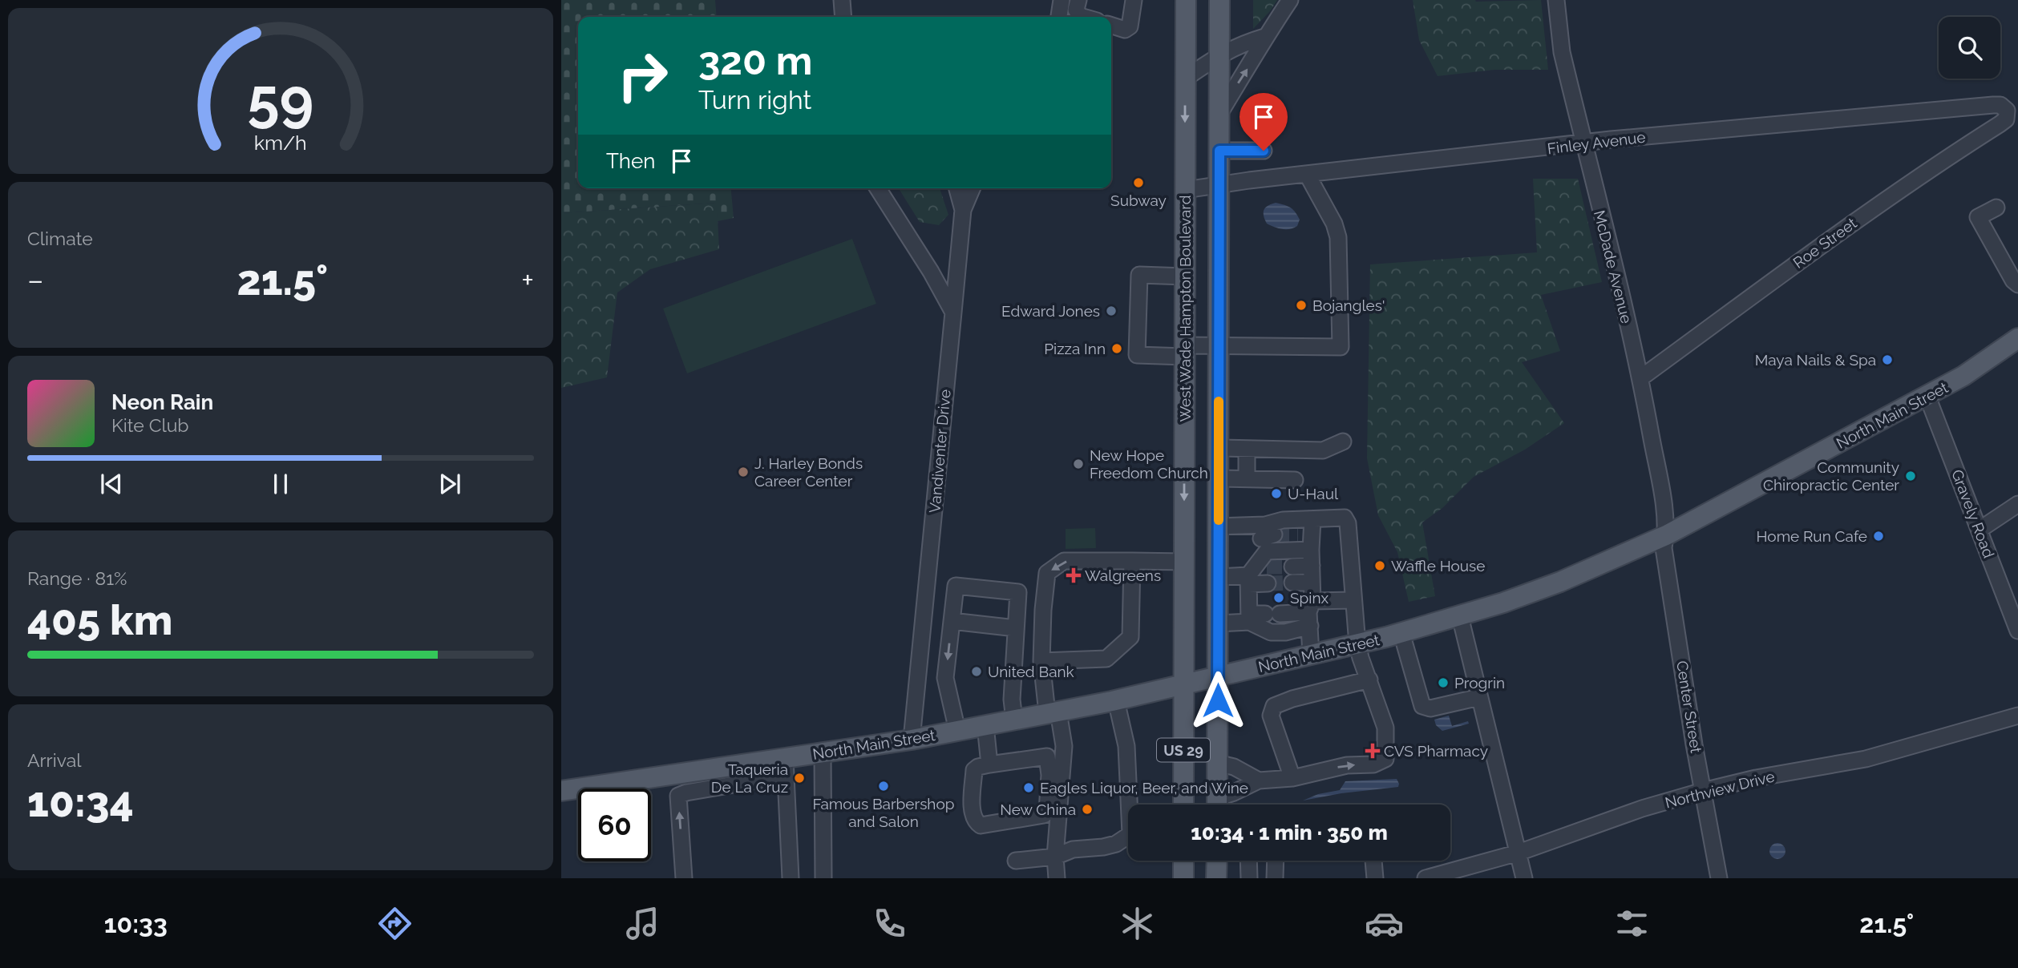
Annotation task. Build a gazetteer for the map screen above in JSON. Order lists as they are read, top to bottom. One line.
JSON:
{"streets":{"main road":["West Wade Hampton Boulevard","North Main Street","US 29"],"street":["Finley Avenue","Roe Street","McDade Avenue","Vandiventer Drive","Gravely Road","Center Street","Northview Drive"]},"crossings":[["Finley Avenue","Roe Street"],["Finley Avenue","McDade Avenue"],["Finley Avenue","West Wade Hampton Boulevard"],["Finley Avenue","US 29"],["Roe Street","McDade Avenue"],["McDade Avenue","North Main Street"],["McDade Avenue","Center Street"],["West Wade Hampton Boulevard","North Main Street"],["West Wade Hampton Boulevard","US 29"],["North Main Street","Vandiventer Drive"],["North Main Street","Gravely Road"],["North Main Street","Center Street"],["North Main Street","US 29"],["Center Street","Northview Drive"]],"places":{"other":["Subway","Bojangles'","Edward Jones","Pizza Inn","Maya Nails & Spa","New Hope Freedom Church","J. Harley Bonds Career Center","Community Chiropractic Center","U-Haul","Home Run Cafe","Waffle House","Spinx","United Bank","Progrin","Taqueria De La Cruz","Famous Barbershop and Salon","Eagles Liquor, Beer, and Wine","New China"],"health":["Walgreens","CVS Pharmacy"]},"page":{"turn":["320 m","Turn right"],"then":"Then","tile":["Climate",["Range · 81%","405 km"],["Arrival","10:34"]],"heat":["−","21.5°","+"],"song":["Neon Rain","Kite Club"],"limit":"60","trip":"10:34 · 1 min · 350 m","tabs":["10:33","21.5°"],"gauge":["59","km/h"]}}
